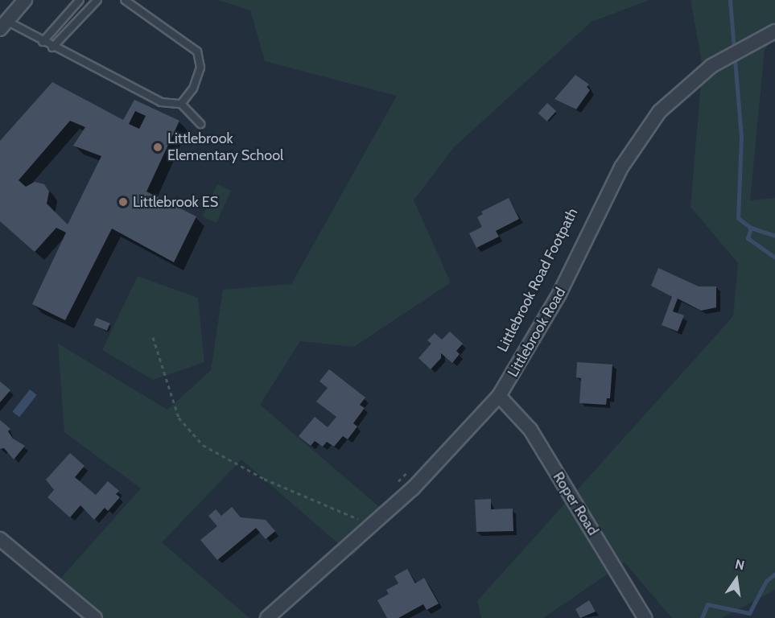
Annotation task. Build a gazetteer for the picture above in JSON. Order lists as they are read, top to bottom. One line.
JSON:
{"streets":{"street":["Littlebrook Road","Roper Road"]},"crossings":[["Littlebrook Road","Roper Road"]],"places":["Littlebrook Elementary School","Littlebrook ES"],"north":"top"}
